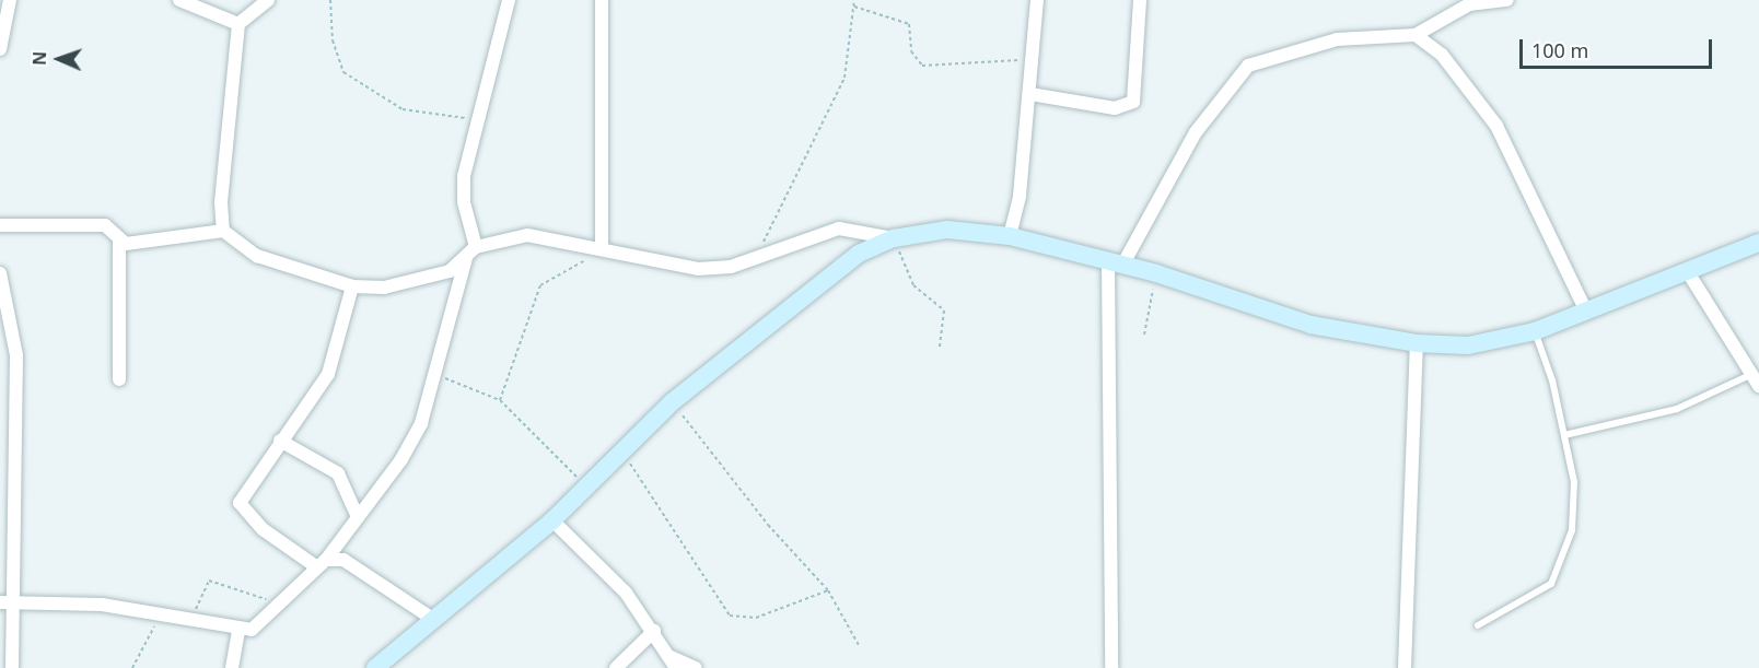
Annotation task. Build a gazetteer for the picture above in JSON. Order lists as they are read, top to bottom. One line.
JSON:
{"scale_bar":"100 m","north":"left"}
